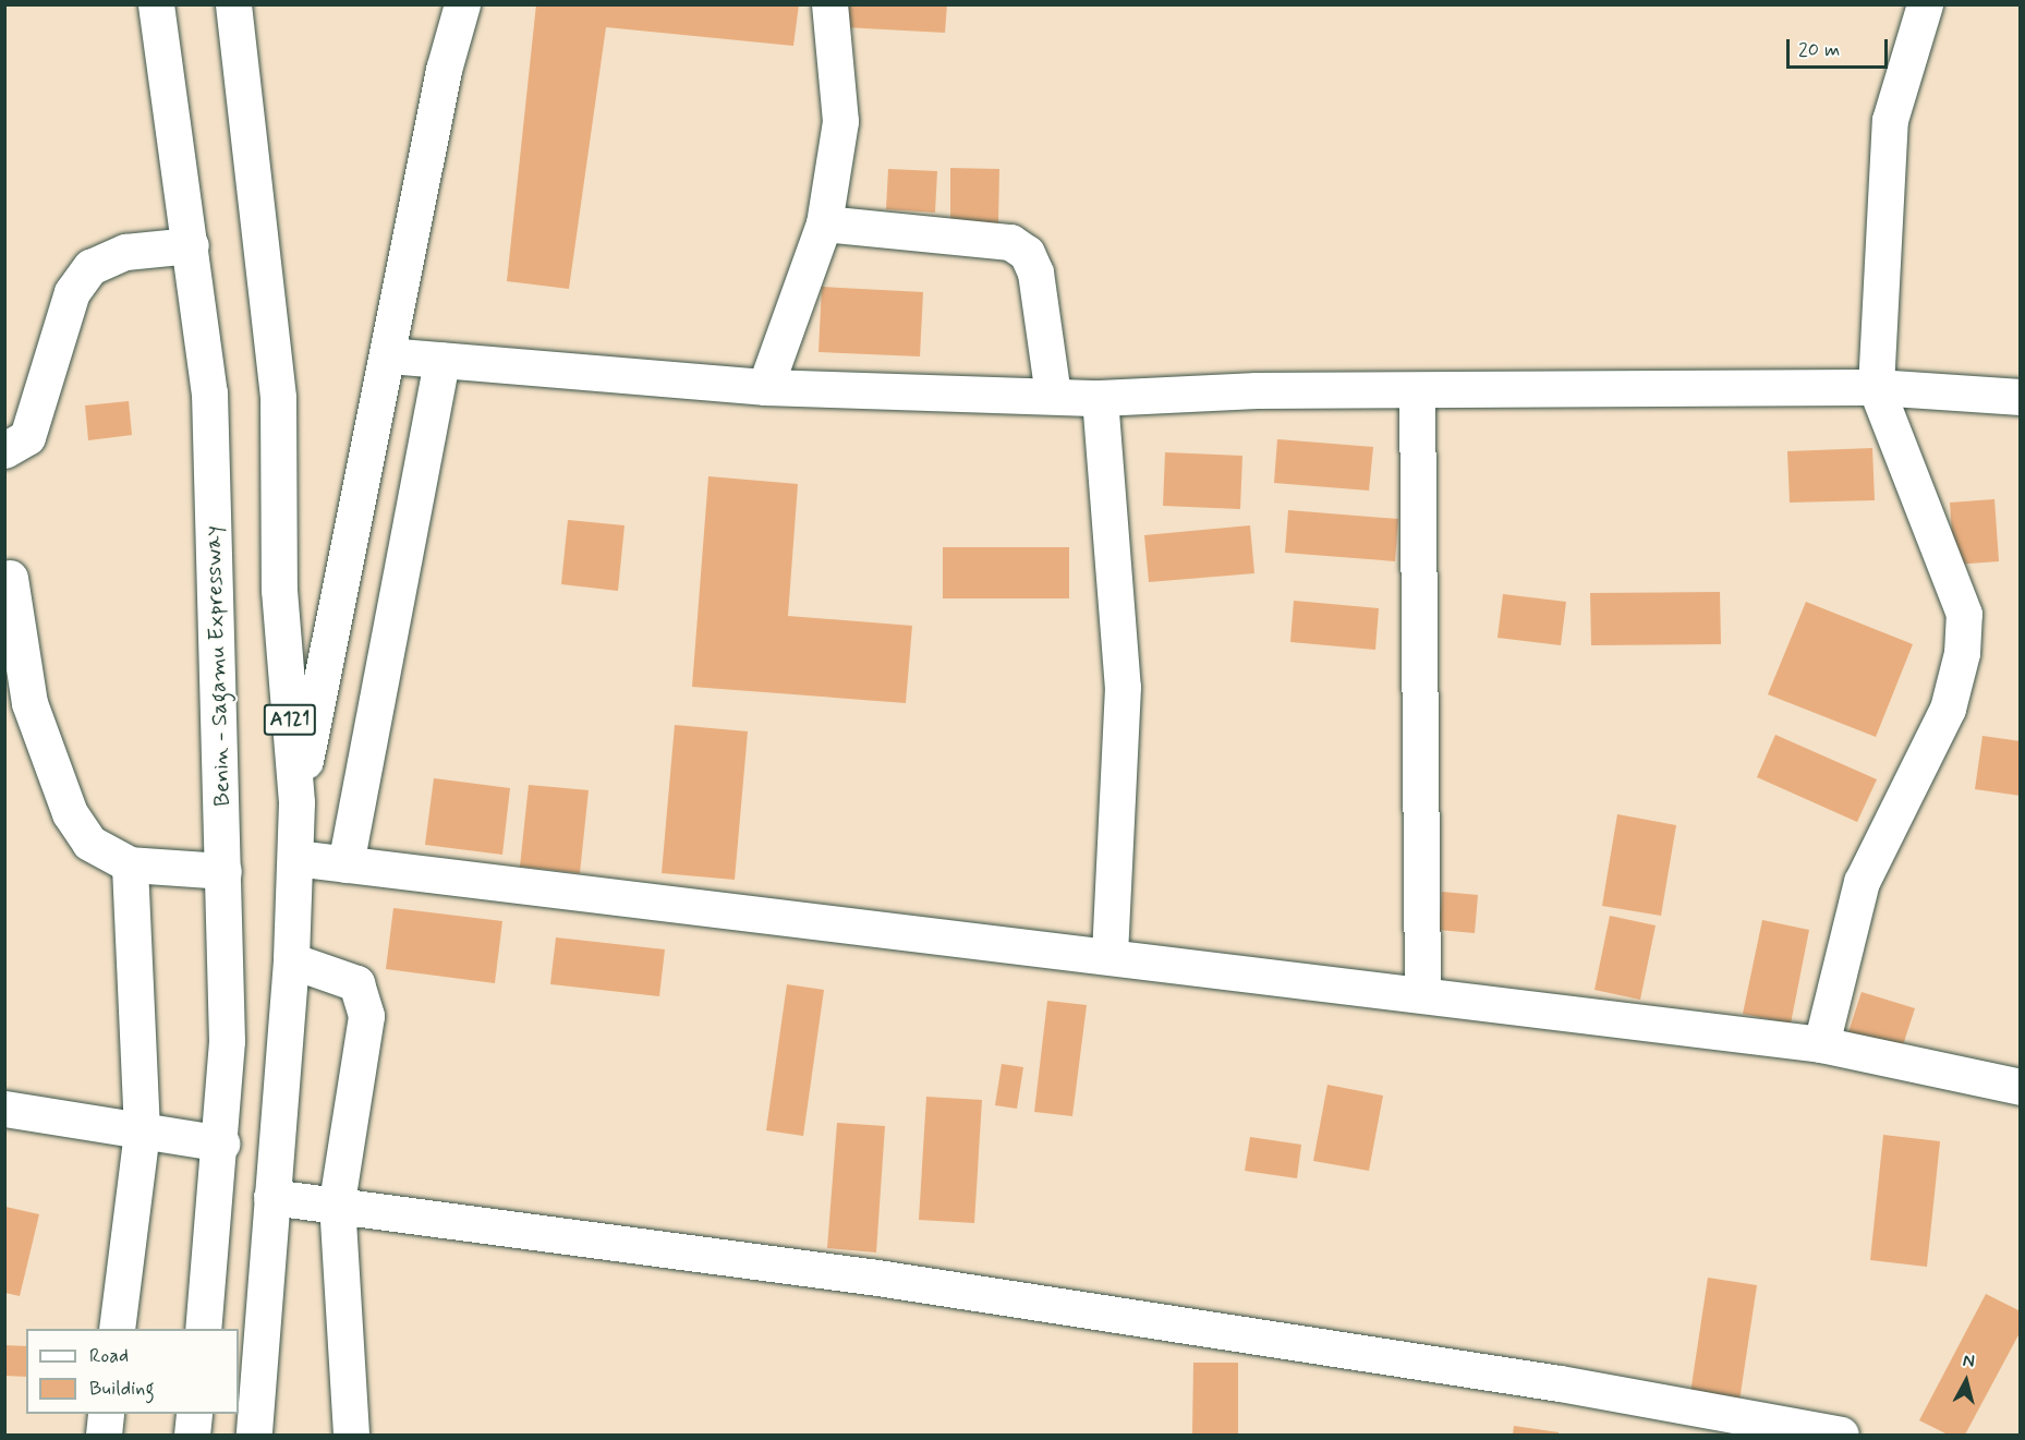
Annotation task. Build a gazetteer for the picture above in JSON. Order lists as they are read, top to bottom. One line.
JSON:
{"streets":{"main road":["Benin - Sagamu Expressway","A121"]},"legend":["Road","Building"],"scale_bar":"20 m","north":"top"}
